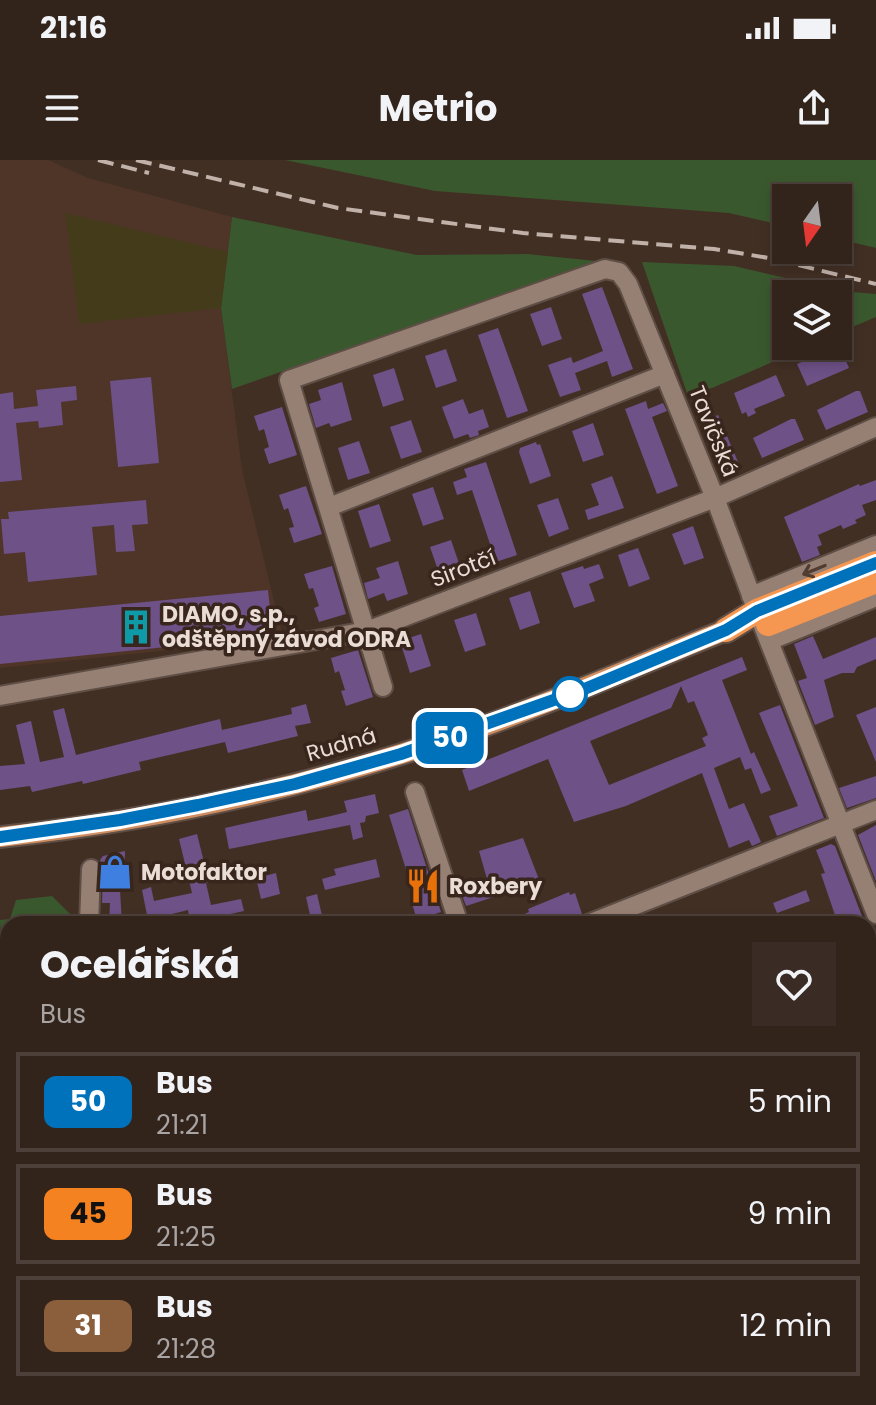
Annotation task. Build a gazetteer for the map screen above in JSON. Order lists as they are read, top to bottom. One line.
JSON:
{"streets":{"highway":["Rudná"],"street":["Tavičská","Sirotčí"]},"crossings":[["Tavičská","Sirotčí"],["Tavičská","Rudná"]],"places":{"building":["DIAMO, s.p., odštěpný závod ODRA"],"shop":["Motofaktor"],"restaurant":["Roxbery"]},"lines":["bus line 50"],"north":"bottom","page":{"status":"21:16","header":"Metrio","on_map":"50","heading":["Ocelářská","Bus"],"list":[{"mark":"50","name":"Bus","note":"21:21","value":"5 min"},{"mark":"45","name":"Bus","note":"21:25","value":"9 min"},{"mark":"31","name":"Bus","note":"21:28","value":"12 min"}]}}
